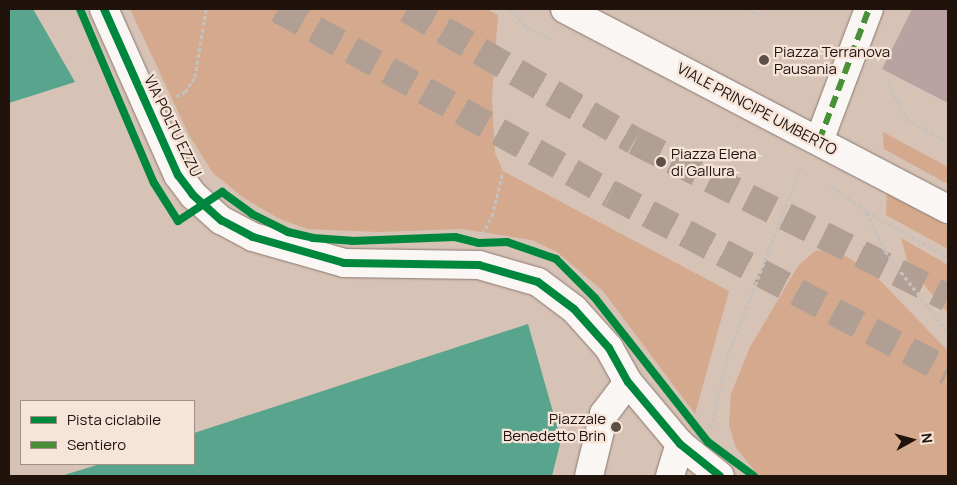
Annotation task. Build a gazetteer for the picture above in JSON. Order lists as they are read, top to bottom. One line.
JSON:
{"streets":{"street":["VIALE PRINCIPE UMBERTO","VIA POLTU EZZU"]},"places":["Piazza Terranova Pausania","Piazza Elena di Gallura","Piazzale Benedetto Brin"],"legend":["Pista ciclabile","Sentiero"],"north":"right"}
